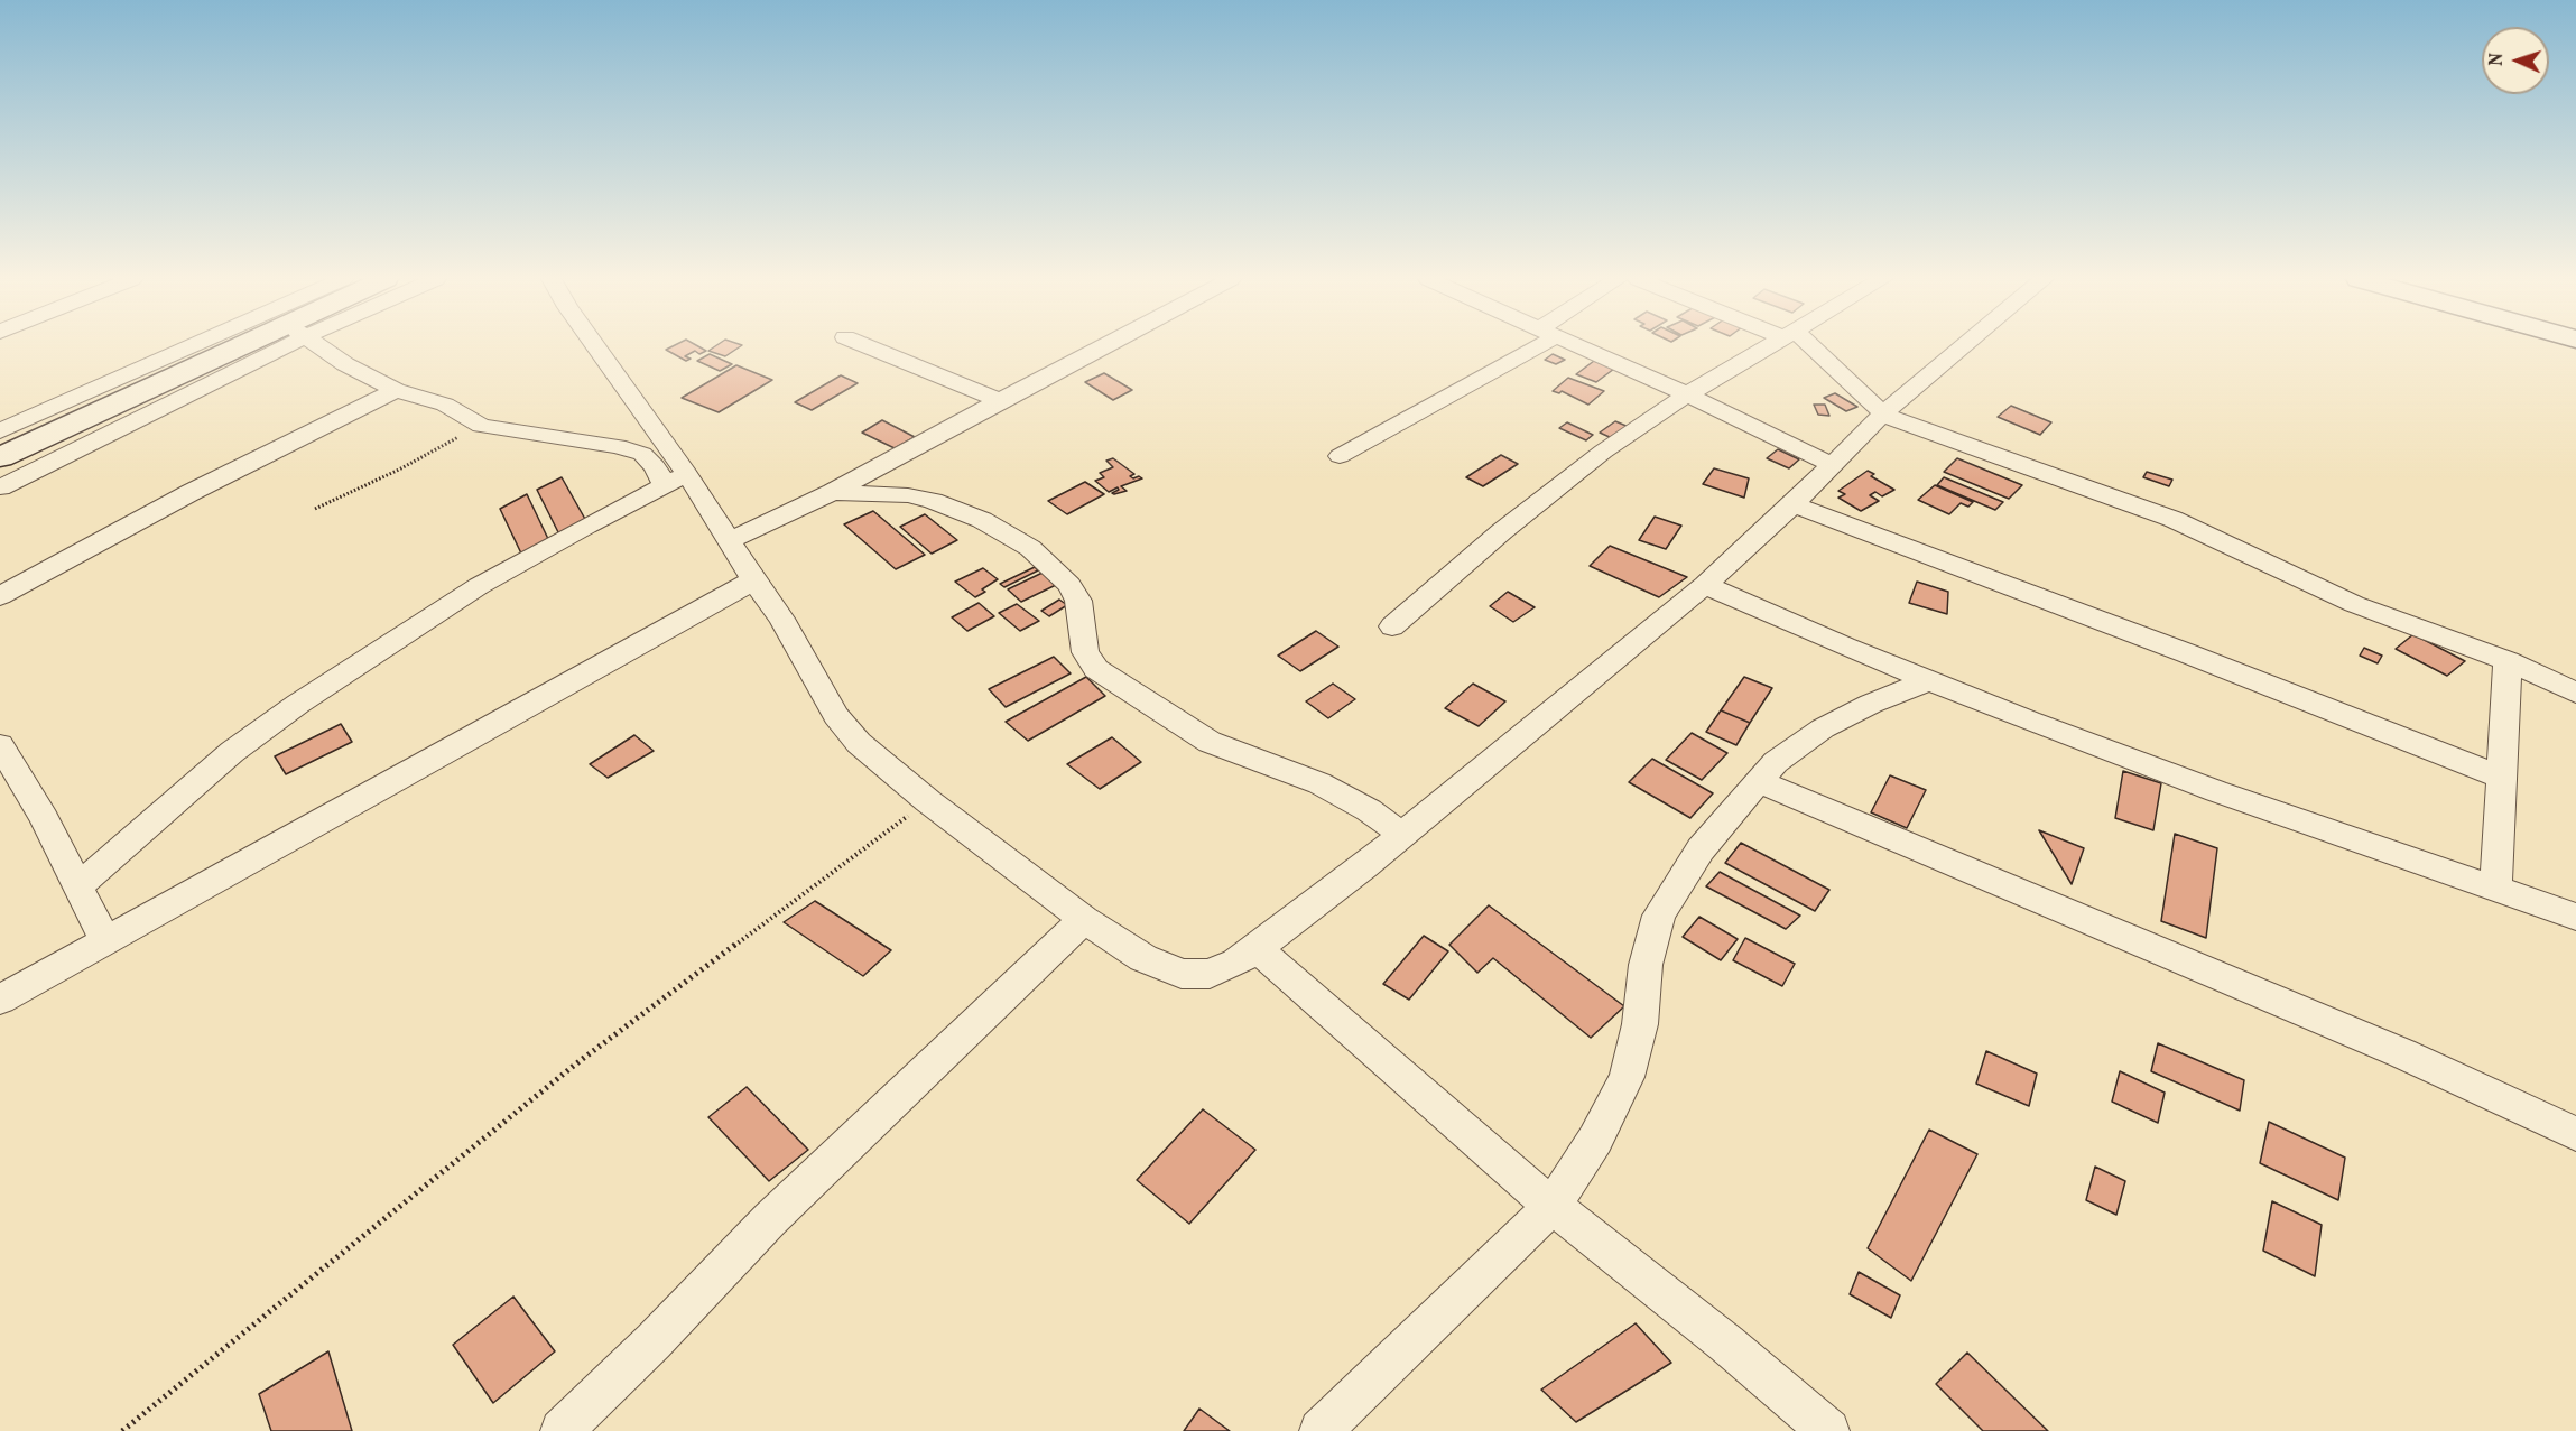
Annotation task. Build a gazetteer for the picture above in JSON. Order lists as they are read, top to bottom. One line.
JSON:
{"north":"left"}
